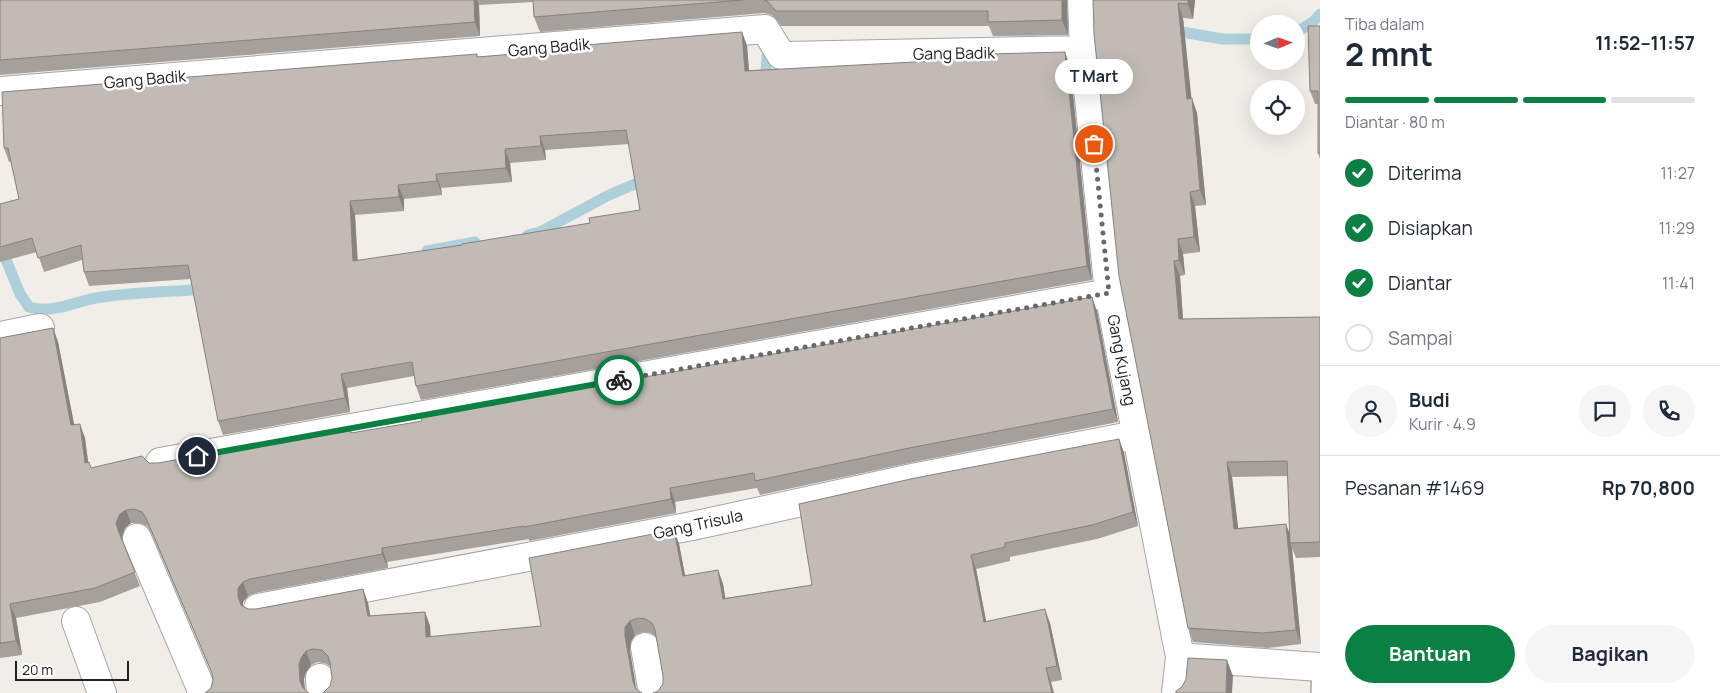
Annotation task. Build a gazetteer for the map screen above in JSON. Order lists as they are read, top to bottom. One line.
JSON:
{"streets":{"street":["Gang Badik","Gang Kujang","Gang Trisula"]},"crossings":[["Gang Badik","Gang Kujang"],["Gang Kujang","Gang Trisula"]],"places":["T Mart"],"scale_bar":"20 m","north":"right","page":{"heading":["2 mnt","Tiba dalam","11:52–11:57"],"panel":["Budi","Kurir · 4.9","Pesanan #1469","Rp 70,800"],"bubble":"T Mart","bar":"Diantar · 80 m","list":[["Diterima","11:27"],["Disiapkan","11:29"],["Diantar","11:41"],"Sampai"],"buttons":["Bantuan","Bagikan"],"scale":"20 m"}}
